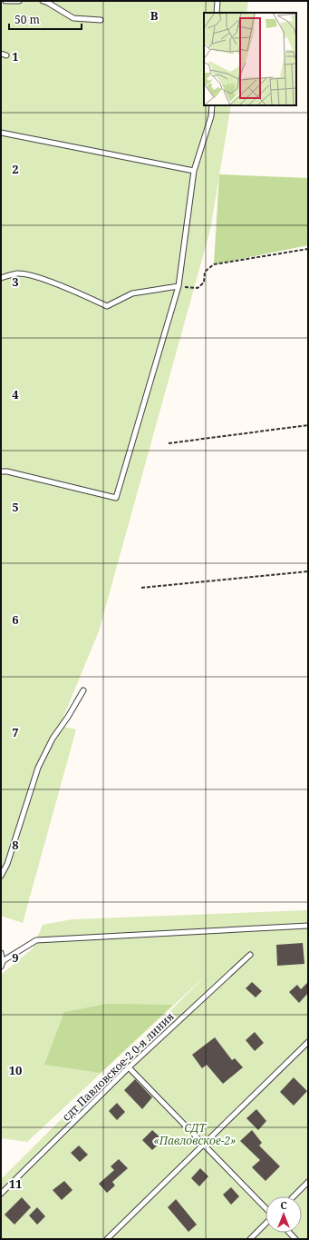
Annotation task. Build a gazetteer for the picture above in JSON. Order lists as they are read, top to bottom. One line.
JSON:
{"streets":{"lane":["сдт Павловское-2 0-я линия"]},"parks":["СДТ «Павловское-2»"],"scale_bar":"50 m","north":"top","grid":{"columns":["B"],"rows":["1","2","3","4","5","6","7","8","9","10","11"]}}
